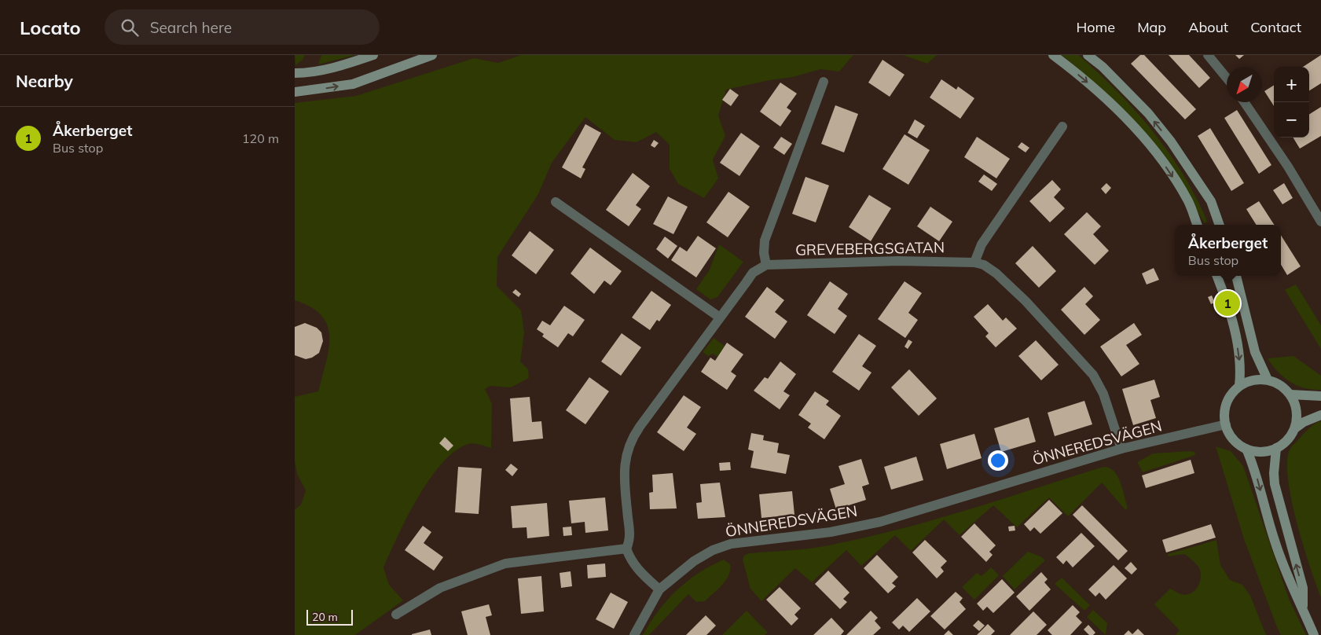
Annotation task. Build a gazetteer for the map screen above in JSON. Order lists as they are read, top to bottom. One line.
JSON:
{"streets":{"street":["GREVEBERGSGATAN","ÖNNEREDSVÄGEN"]},"crossings":[["GREVEBERGSGATAN","ÖNNEREDSVÄGEN"]],"scale_bar":"20 m","north":"bottom left","page":{"header":"Locato","search":"Search here","nav":["Home","Map","About","Contact"],"heading":"Nearby","map_buttons":["+","−"],"list":[{"mark":"1","name":"Åkerberget","note":"Bus stop","value":"120 m"}],"popup":["Åkerberget","Bus stop"],"pins":"1","scale":"20 m"}}
